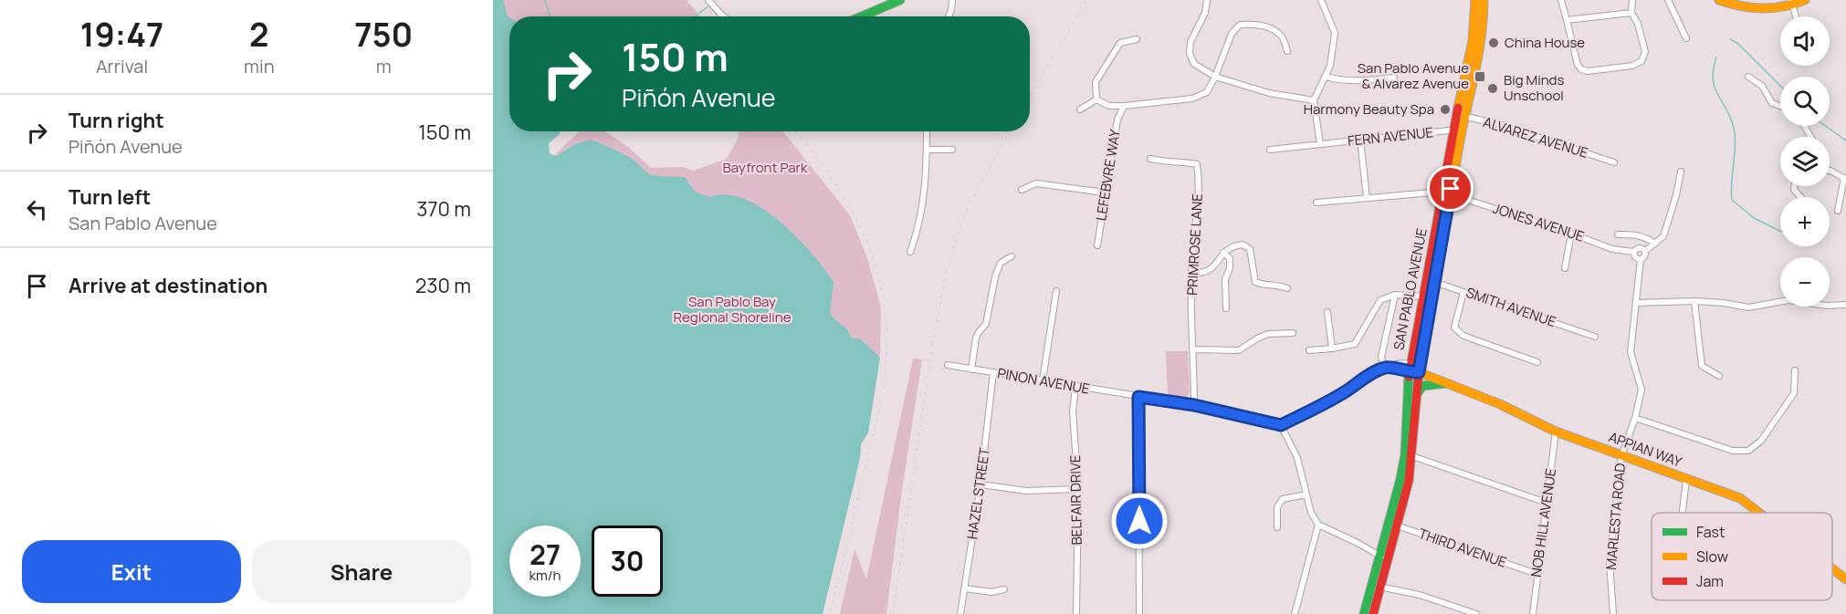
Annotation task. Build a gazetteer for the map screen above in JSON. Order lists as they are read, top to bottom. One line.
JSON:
{"streets":{"main road":["SAN PABLO AVENUE","APPIAN WAY"],"street":["FERN AVENUE","ALVAREZ AVENUE","LEFEBVRE WAY","JONES AVENUE","PRIMROSE LANE","SMITH AVENUE","PINON AVENUE","HAZEL STREET","BELFAIR DRIVE","MARLESTA ROAD","NOB HILL AVENUE","THIRD AVENUE"]},"crossings":[["FERN AVENUE","SAN PABLO AVENUE"],["ALVAREZ AVENUE","SAN PABLO AVENUE"],["JONES AVENUE","SAN PABLO AVENUE"],["JONES AVENUE","MARLESTA ROAD"],["PRIMROSE LANE","PINON AVENUE"],["SAN PABLO AVENUE","SMITH AVENUE"],["SAN PABLO AVENUE","APPIAN WAY"],["SAN PABLO AVENUE","THIRD AVENUE"],["PINON AVENUE","HAZEL STREET"],["PINON AVENUE","BELFAIR DRIVE"],["APPIAN WAY","MARLESTA ROAD"],["APPIAN WAY","NOB HILL AVENUE"],["NOB HILL AVENUE","THIRD AVENUE"]],"parks":["Bayfront Park","San Pablo Bay Regional Shoreline"],"places":{"other":["China House","Big Minds Unschool","Harmony Beauty Spa"],"transit":["San Pablo Avenue & Alvarez Avenue"]},"legend":["Fast","Slow","Jam"],"page":{"eta":["19:47","Arrival","2","min","750","m"],"map_buttons":["+","−"],"turn":["150 m","Piñón Avenue"],"list":[{"name":"Turn right","note":"Piñón Avenue","value":"150 m"},{"name":"Turn left","note":"San Pablo Avenue","value":"370 m"},{"name":"Arrive at destination","value":"230 m"}],"speed":"27 km/h","limit":"30","buttons":["Exit","Share"]}}
